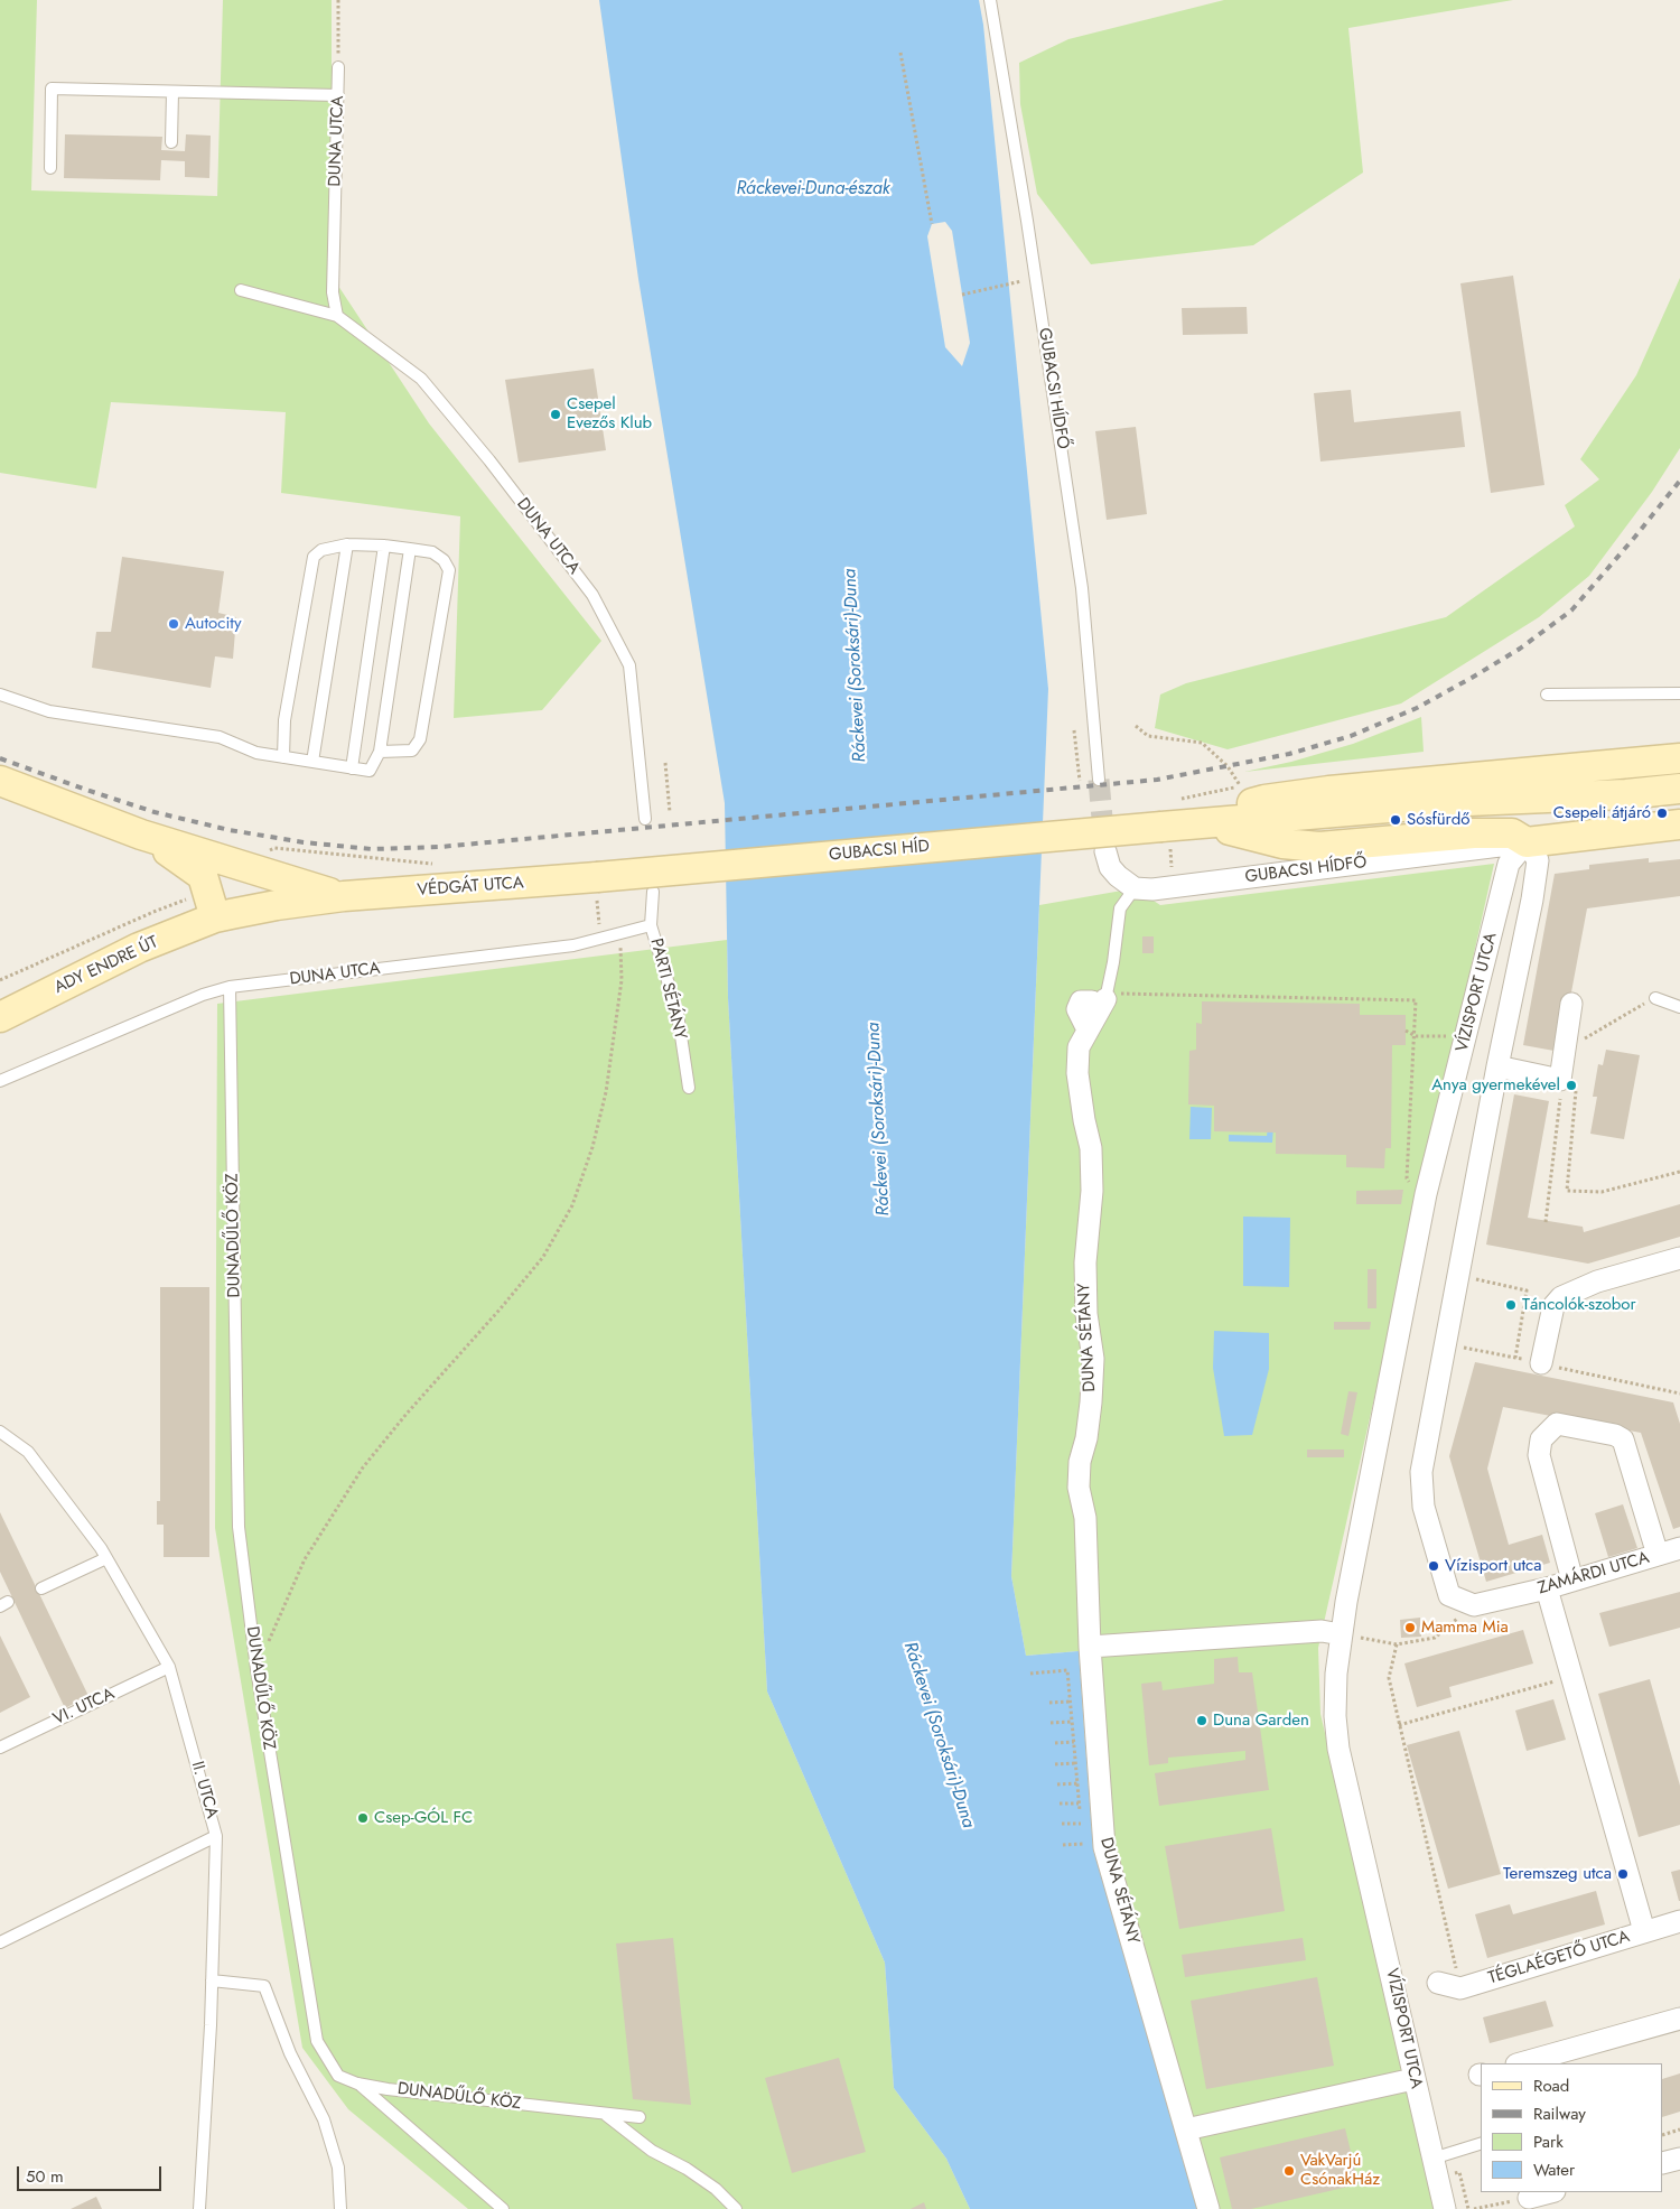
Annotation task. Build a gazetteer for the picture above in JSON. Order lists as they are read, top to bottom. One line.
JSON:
{"streets":{"main road":["GUBACSI HÍD","VÉDGÁT UTCA","ADY ENDRE ÚT"],"street":["GUBACSI HÍDFŐ","VÍZISPORT UTCA","DUNA SÉTÁNY","ZAMÁRDI UTCA","TÉGLAÉGETŐ UTCA"],"lane":["DUNA UTCA","PARTI SÉTÁNY","DUNADŰLŐ KÖZ","VI. UTCA","II. UTCA"]},"crossings":[["DUNA UTCA","PARTI SÉTÁNY"],["DUNA UTCA","DUNADŰLŐ KÖZ"],["GUBACSI HÍDFŐ","VÍZISPORT UTCA"],["GUBACSI HÍD","VÉDGÁT UTCA"],["VÉDGÁT UTCA","ADY ENDRE ÚT"],["VÍZISPORT UTCA","ZAMÁRDI UTCA"],["VI. UTCA","II. UTCA"]],"water":["Ráckevei-Duna-észak","Ráckevei (Soroksári)-Duna"],"places":["Csepel Evezős Klub","Autocity","Csepeli átjáró","Sósfürdő","Anya gyermekével","Táncolók-szobor","Vízisport utca","Mamma Mia","Duna Garden","Csep-GÓL FC","Teremszeg utca","VakVarjú CsónakHáz"],"legend":["Road","Railway","Park","Water"],"scale_bar":"50 m"}
